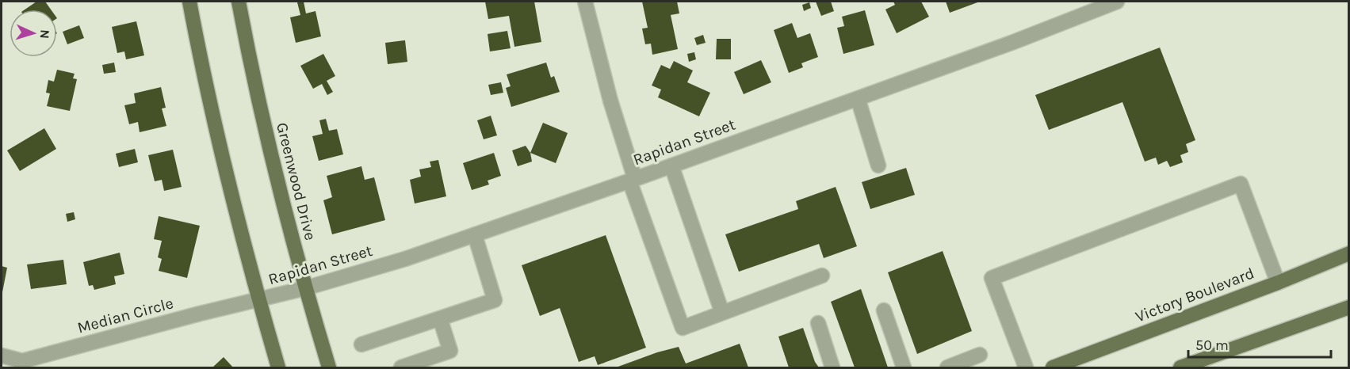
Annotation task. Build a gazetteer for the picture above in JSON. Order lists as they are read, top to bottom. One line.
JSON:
{"streets":{"main road":["Greenwood Drive","Victory Boulevard"],"street":["Rapidan Street","Median Circle"]},"crossings":[["Rapidan Street","Greenwood Drive"],["Rapidan Street","Median Circle"]],"scale_bar":"50 m","north":"right"}
